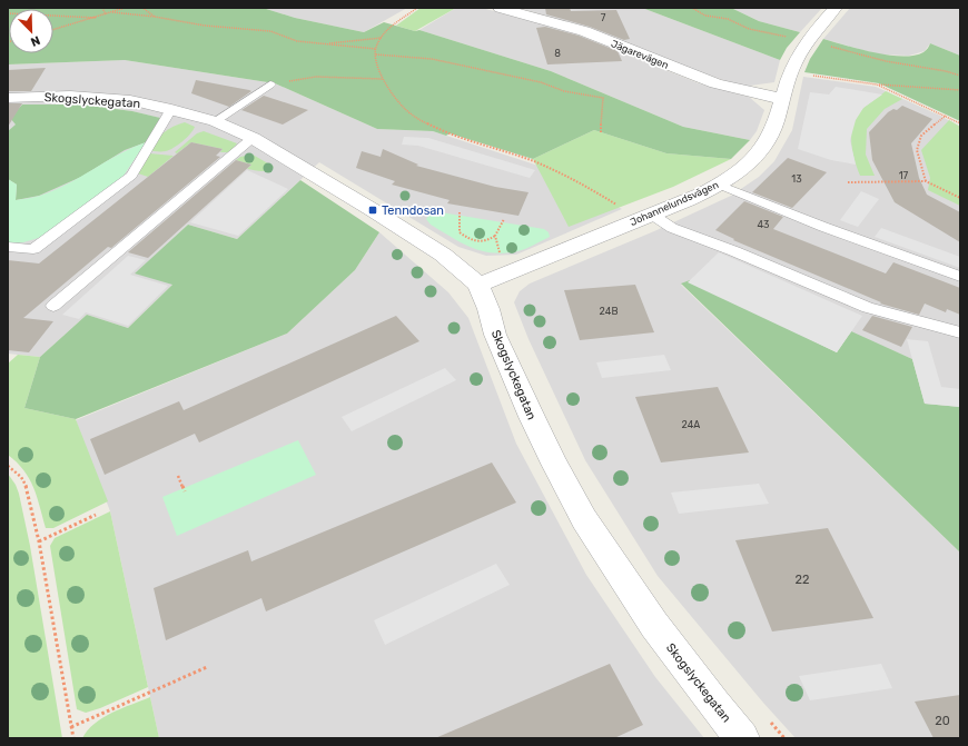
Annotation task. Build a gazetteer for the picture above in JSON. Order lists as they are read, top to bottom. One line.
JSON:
{"streets":{"street":["Jägarevägen","Skogslyckegatan","Johannelundsvägen"]},"crossings":[["Jägarevägen","Johannelundsvägen"],["Skogslyckegatan","Johannelundsvägen"]],"places":{"transit":["Tenndosan"]},"house_numbers":["7","8","17","13","43","24B","24A","22","20"],"north":"bottom right"}
